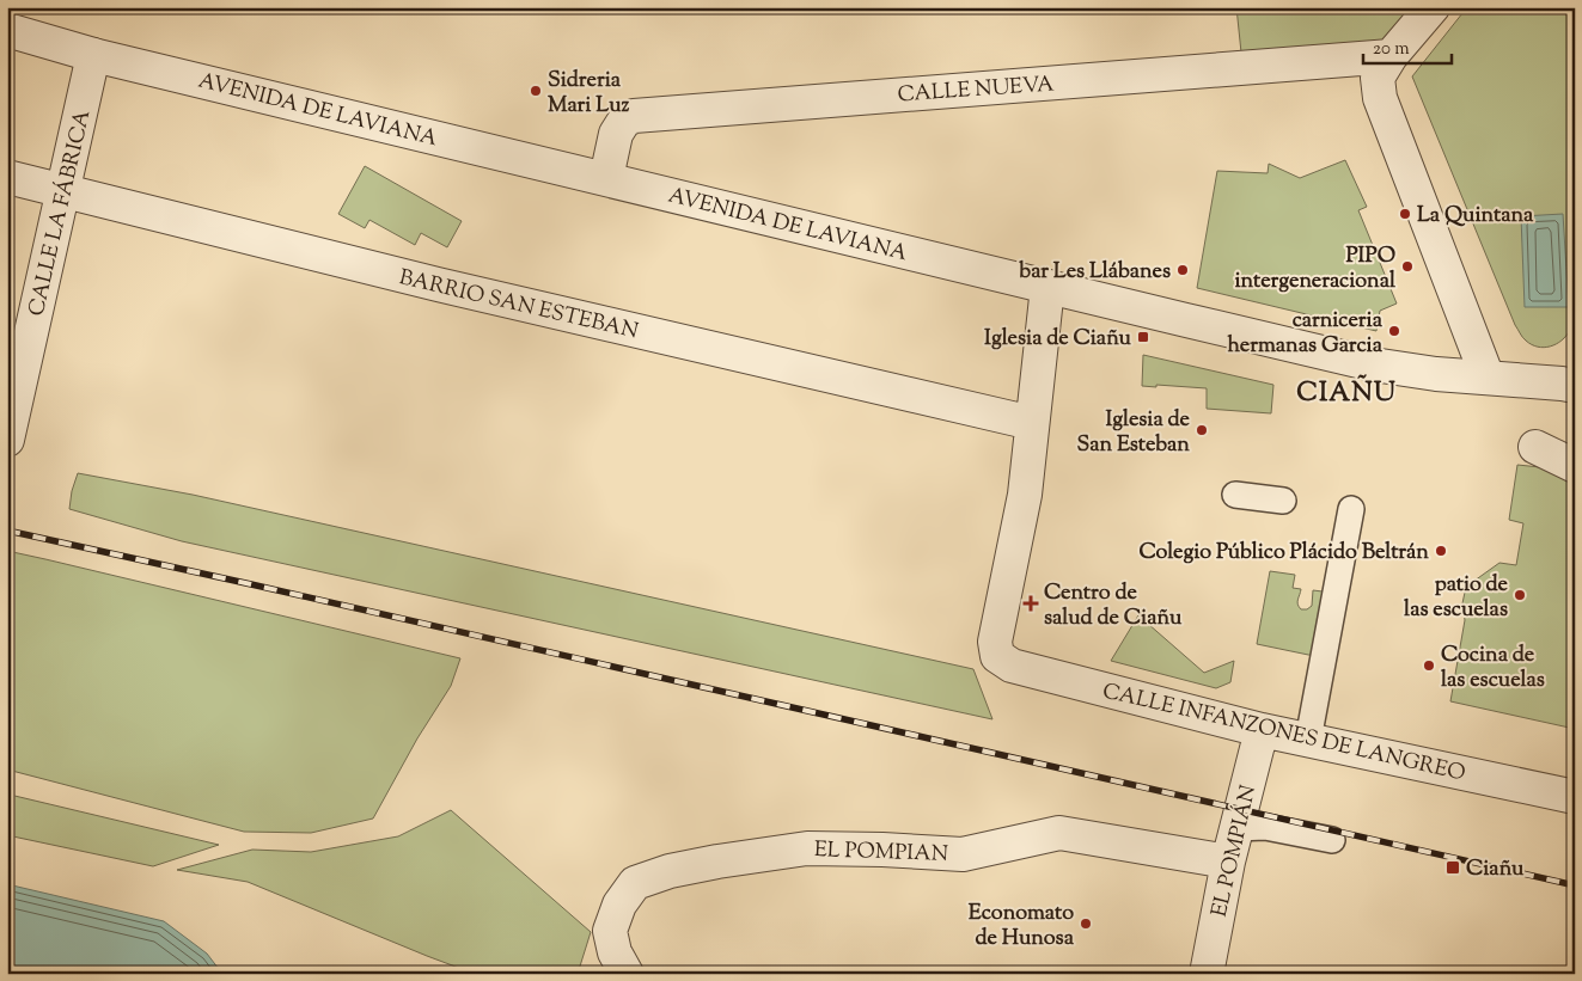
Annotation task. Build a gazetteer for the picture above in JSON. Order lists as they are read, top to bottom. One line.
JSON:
{"streets":{"street":["CALLE NUEVA","AVENIDA DE LAVIANA","CALLE LA FÁBRICA","BARRIO SAN ESTEBAN","CALLE INFANZONES DE LANGREO","EL POMPIAN","EL POMPIÁN"]},"crossings":[["CALLE NUEVA","AVENIDA DE LAVIANA"],["AVENIDA DE LAVIANA","CALLE LA FÁBRICA"],["CALLE LA FÁBRICA","BARRIO SAN ESTEBAN"],["BARRIO SAN ESTEBAN","CALLE INFANZONES DE LANGREO"],["CALLE INFANZONES DE LANGREO","EL POMPIÁN"],["EL POMPIAN","EL POMPIÁN"]],"districts":["CIAÑU"],"places":{"other":["Sidreria Mari Luz","La Quintana","PIPO intergeneracional","bar Les Llábanes","carniceria hermanas Garcia","Iglesia de San Esteban","Colegio Público Plácido Beltrán","patio de las escuelas","Cocina de las escuelas","Economato de Hunosa"],"transit":["Iglesia de Ciañu","Ciañu"],"health":["Centro de salud de Ciañu"]},"scale_bar":"20 m"}
